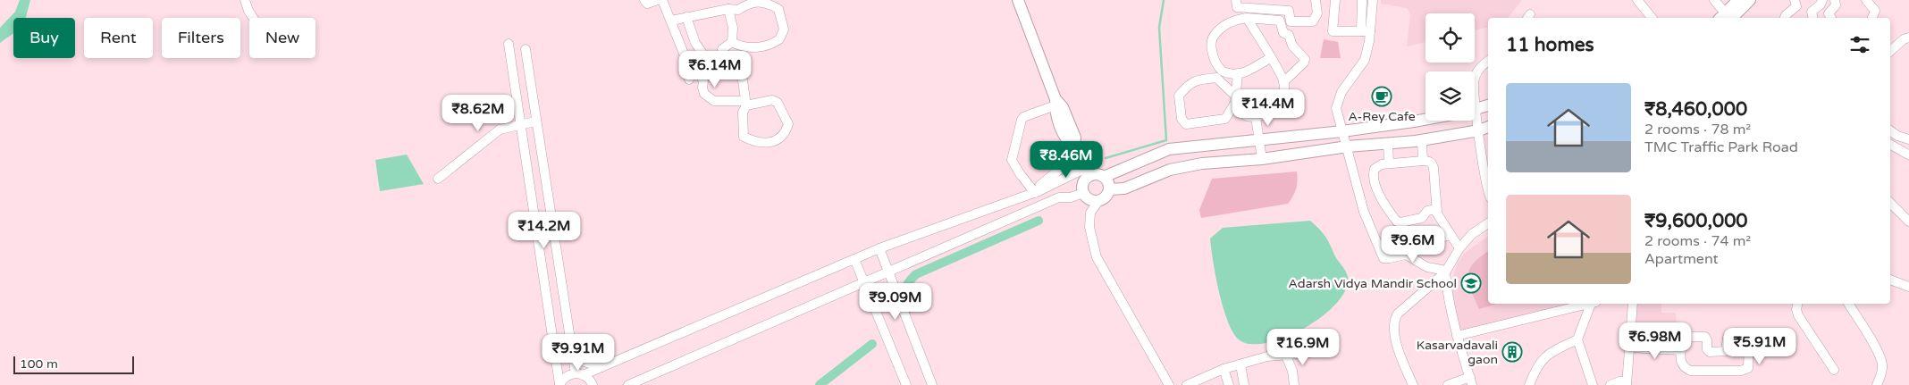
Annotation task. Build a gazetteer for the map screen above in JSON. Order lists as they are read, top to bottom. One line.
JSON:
{"places":{"cafe":["A-Rey Cafe"],"school or university":["Adarsh Vidya Mandir School"],"building":["Kasarvadavali gaon"]},"scale_bar":"100 m","page":{"chip":["Buy","Rent","Filters","New"],"heading":"11 homes","price":["₹6.14M","₹14.4M","₹8.62M","₹8.46M","₹14.2M","₹9.6M","₹9.09M","₹6.98M","₹5.91M","₹16.9M","₹9.91M"],"list":[{"name":"₹8,460,000","note":"2 rooms · 78 m² · TMC Traffic Park Road"},{"name":"₹9,600,000","note":"2 rooms · 74 m² · Apartment"}],"scale":"100 m"}}
